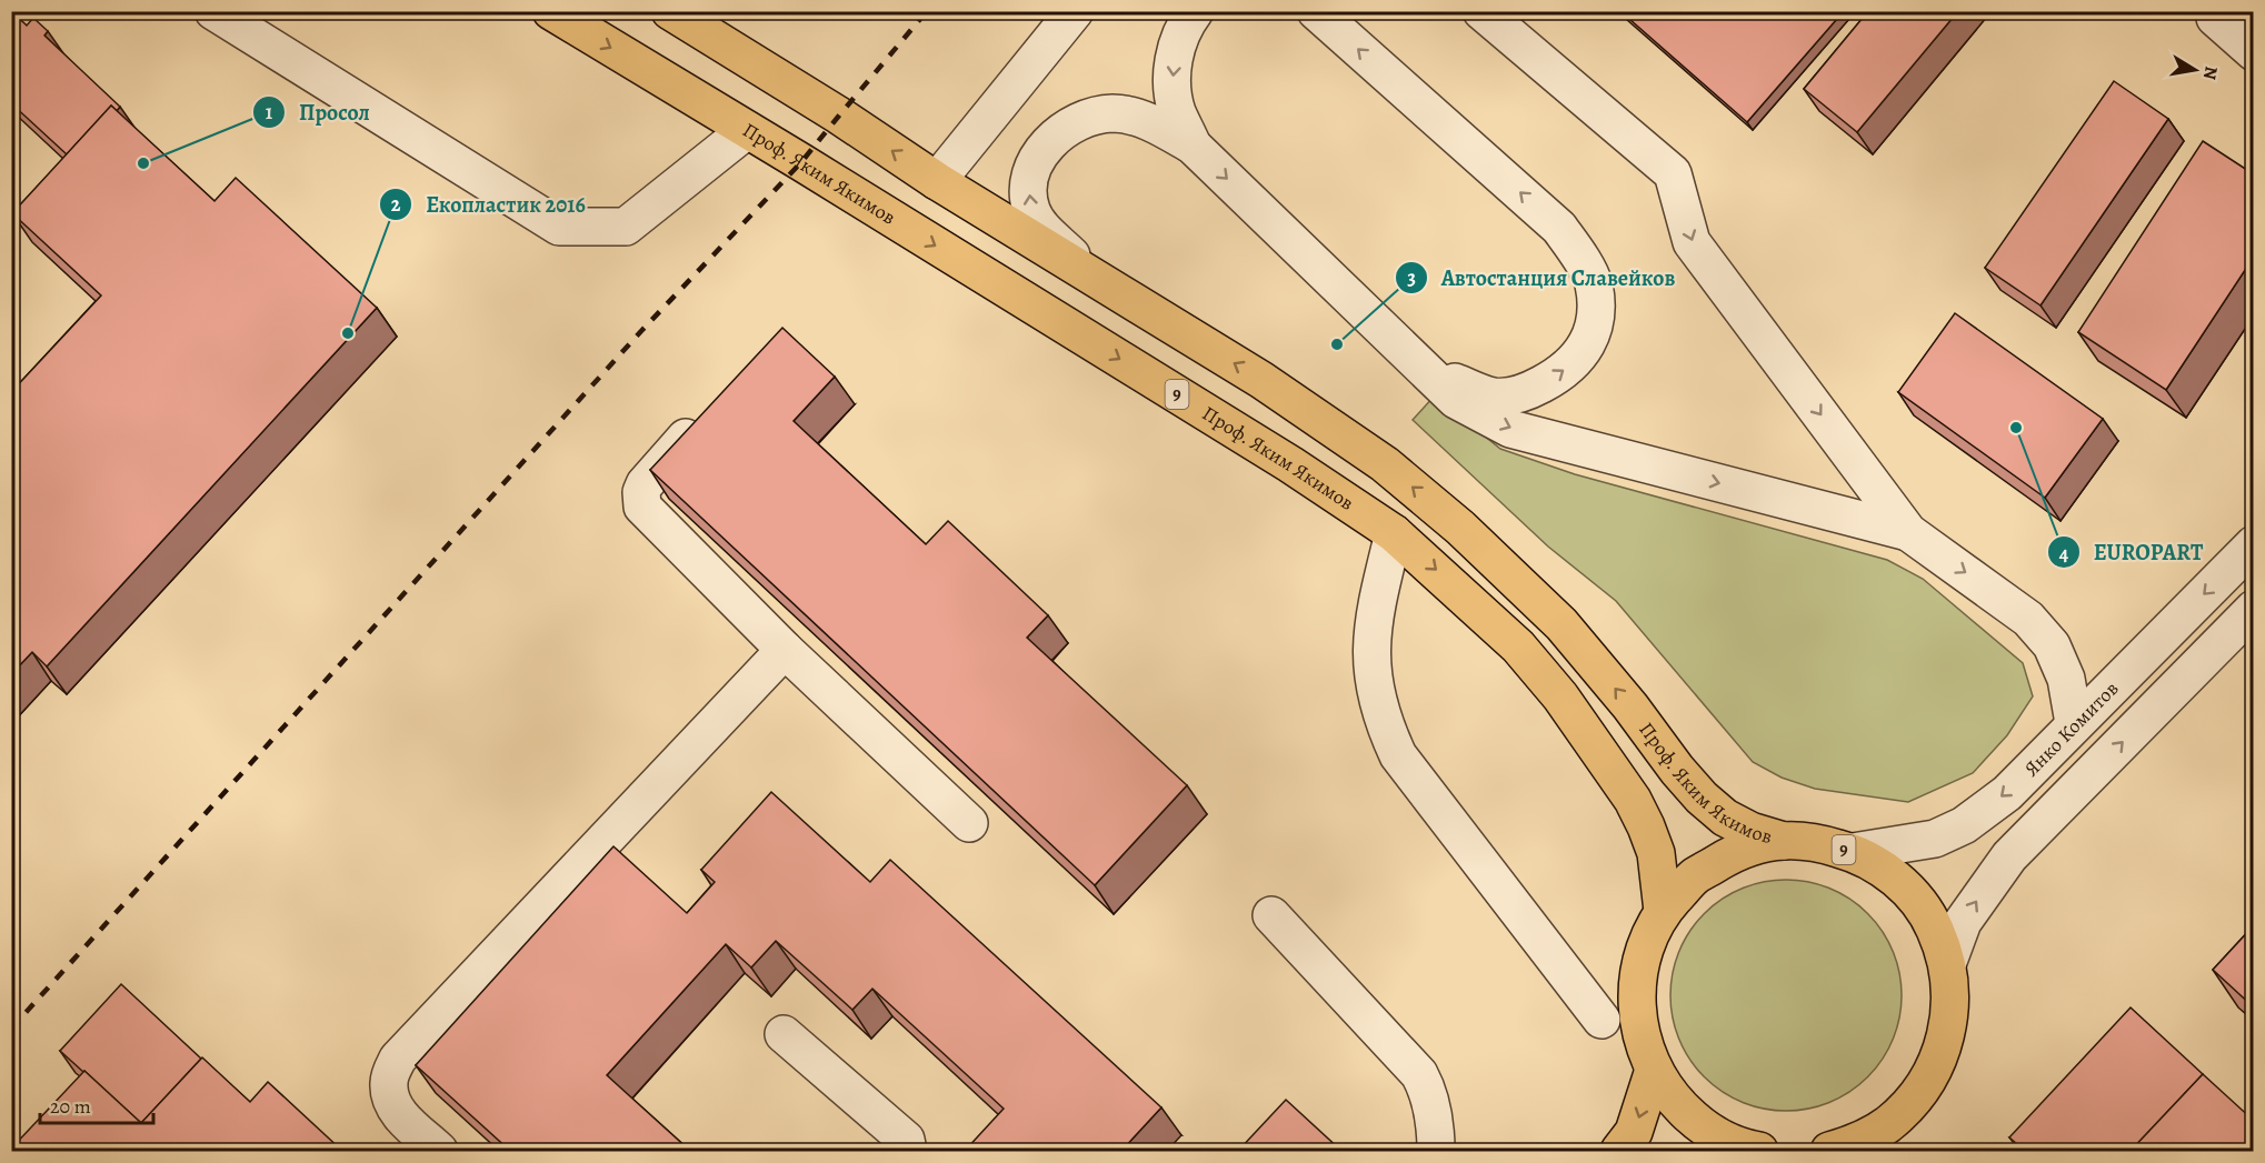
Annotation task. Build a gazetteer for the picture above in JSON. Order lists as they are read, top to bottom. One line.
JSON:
{"streets":{"main road":["Проф. Яким Якимов","9"],"street":["Янко Комитов"]},"crossings":[["Проф. Яким Якимов","9"],["9","Янко Комитов"]],"places":["Просол","Екопластик 2016","Автостанция Славейков","EUROPART"],"scale_bar":"20 m","north":"right"}
